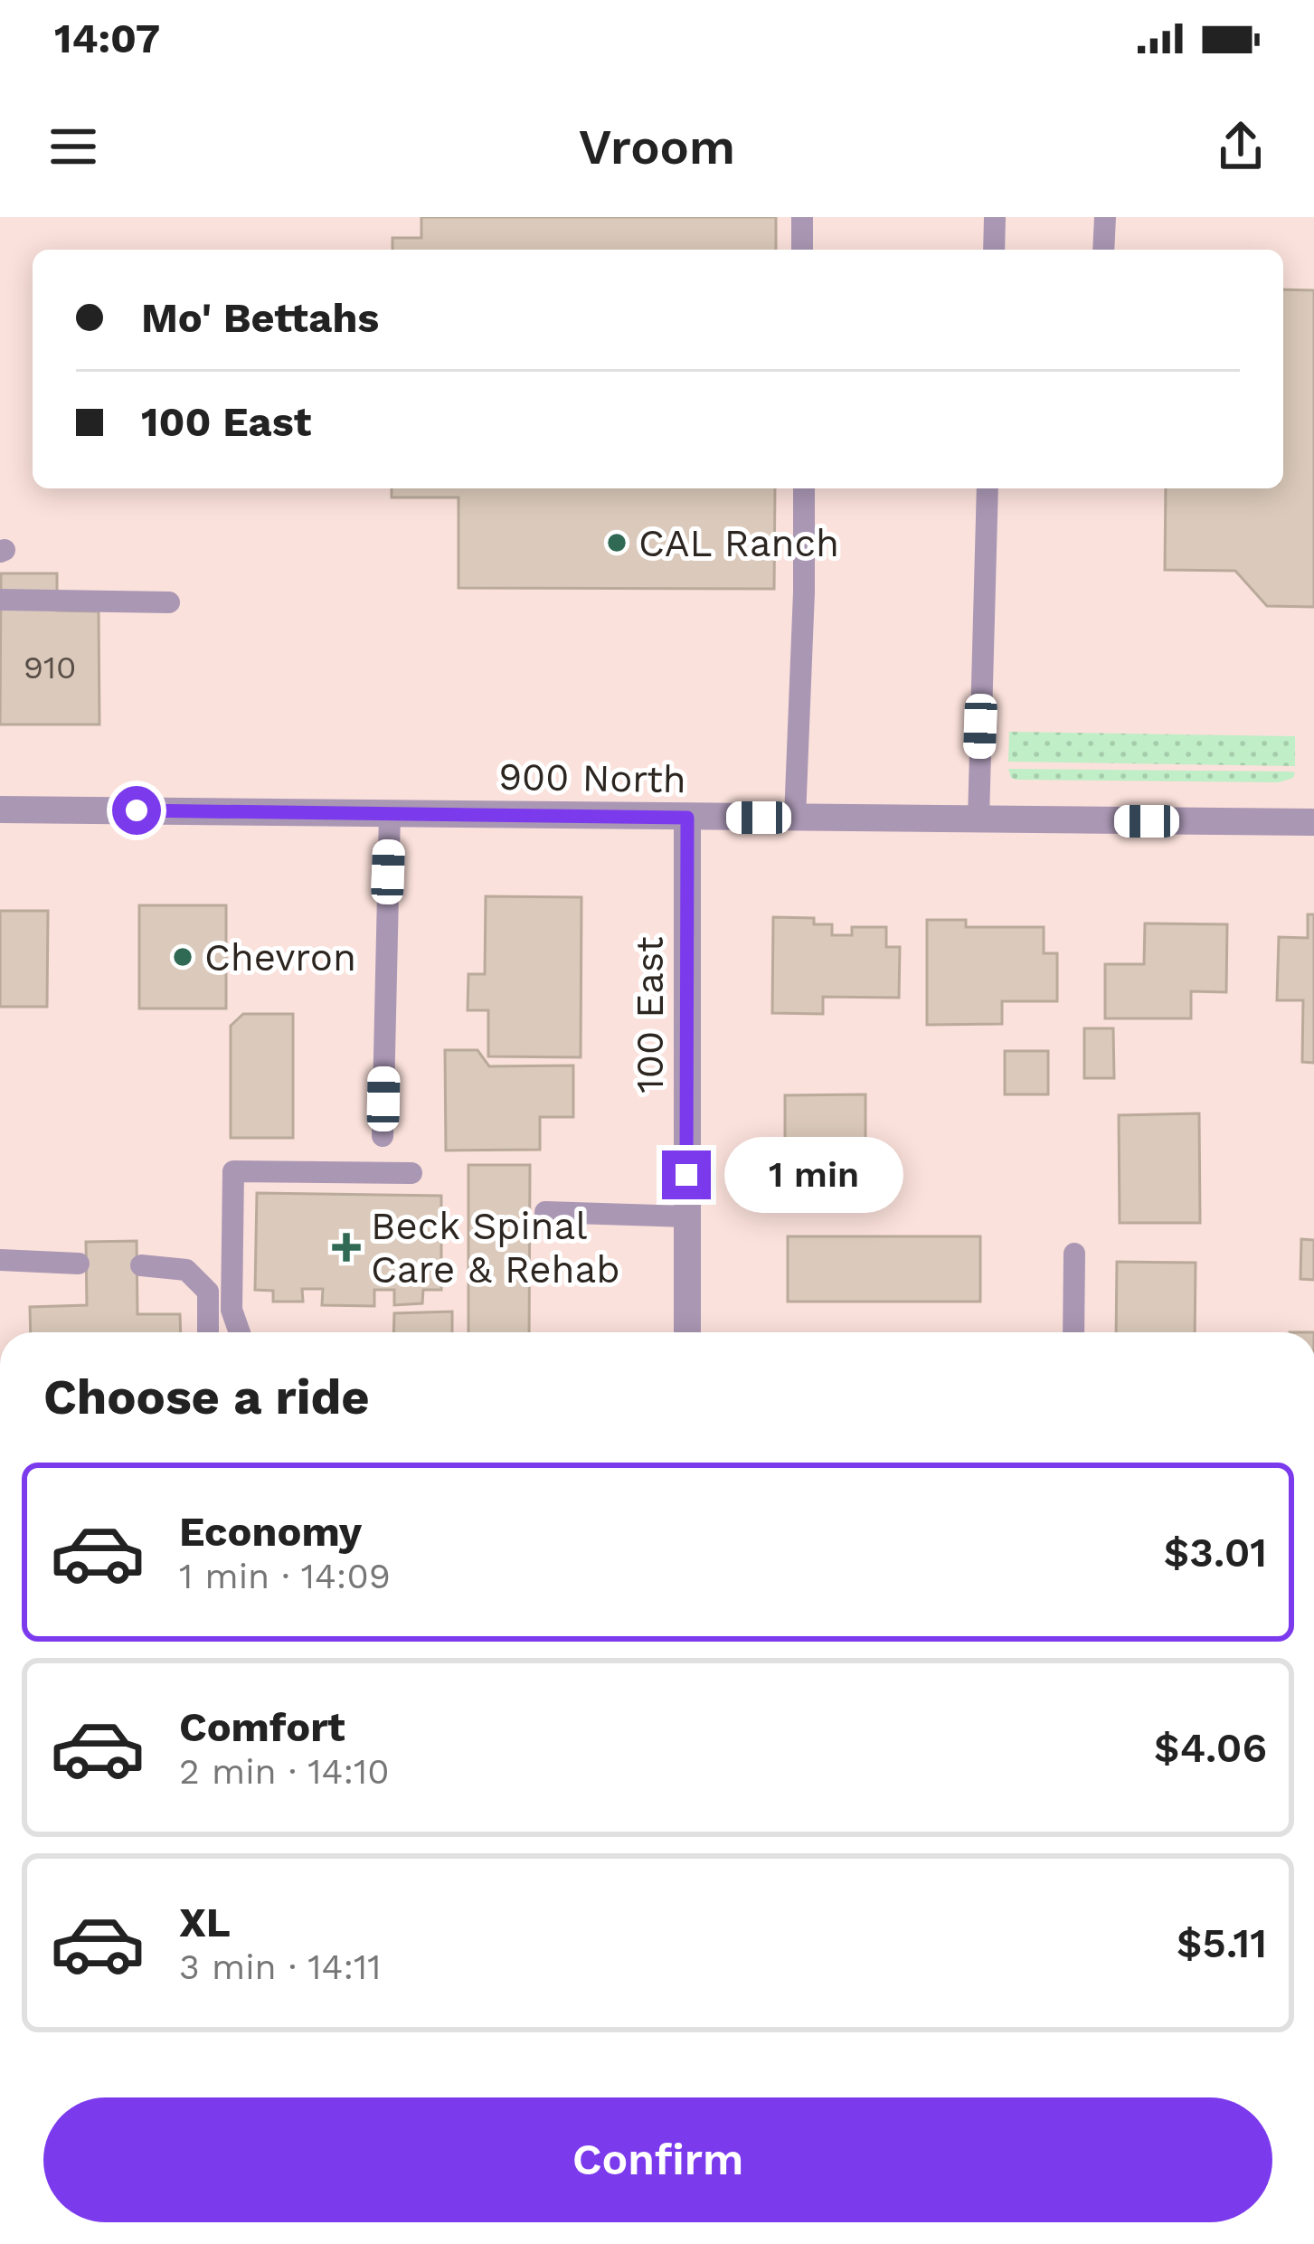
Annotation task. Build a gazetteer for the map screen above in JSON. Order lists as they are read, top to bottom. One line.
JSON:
{"streets":{"street":["900 North","100 East"]},"crossings":[["900 North","100 East"]],"places":{"other":["CAL Ranch","Chevron"],"health":["Beck Spinal Care & Rehab"]},"house_numbers":["910"],"page":{"status":"14:07","header":"Vroom","banner":["Mo' Bettahs","100 East"],"bubble":"1 min","heading":"Choose a ride","list":[{"name":"Economy","note":"1 min · 14:09","value":"$3.01"},{"name":"Comfort","note":"2 min · 14:10","value":"$4.06"},{"name":"XL","note":"3 min · 14:11","value":"$5.11"}],"buttons":"Confirm"}}
